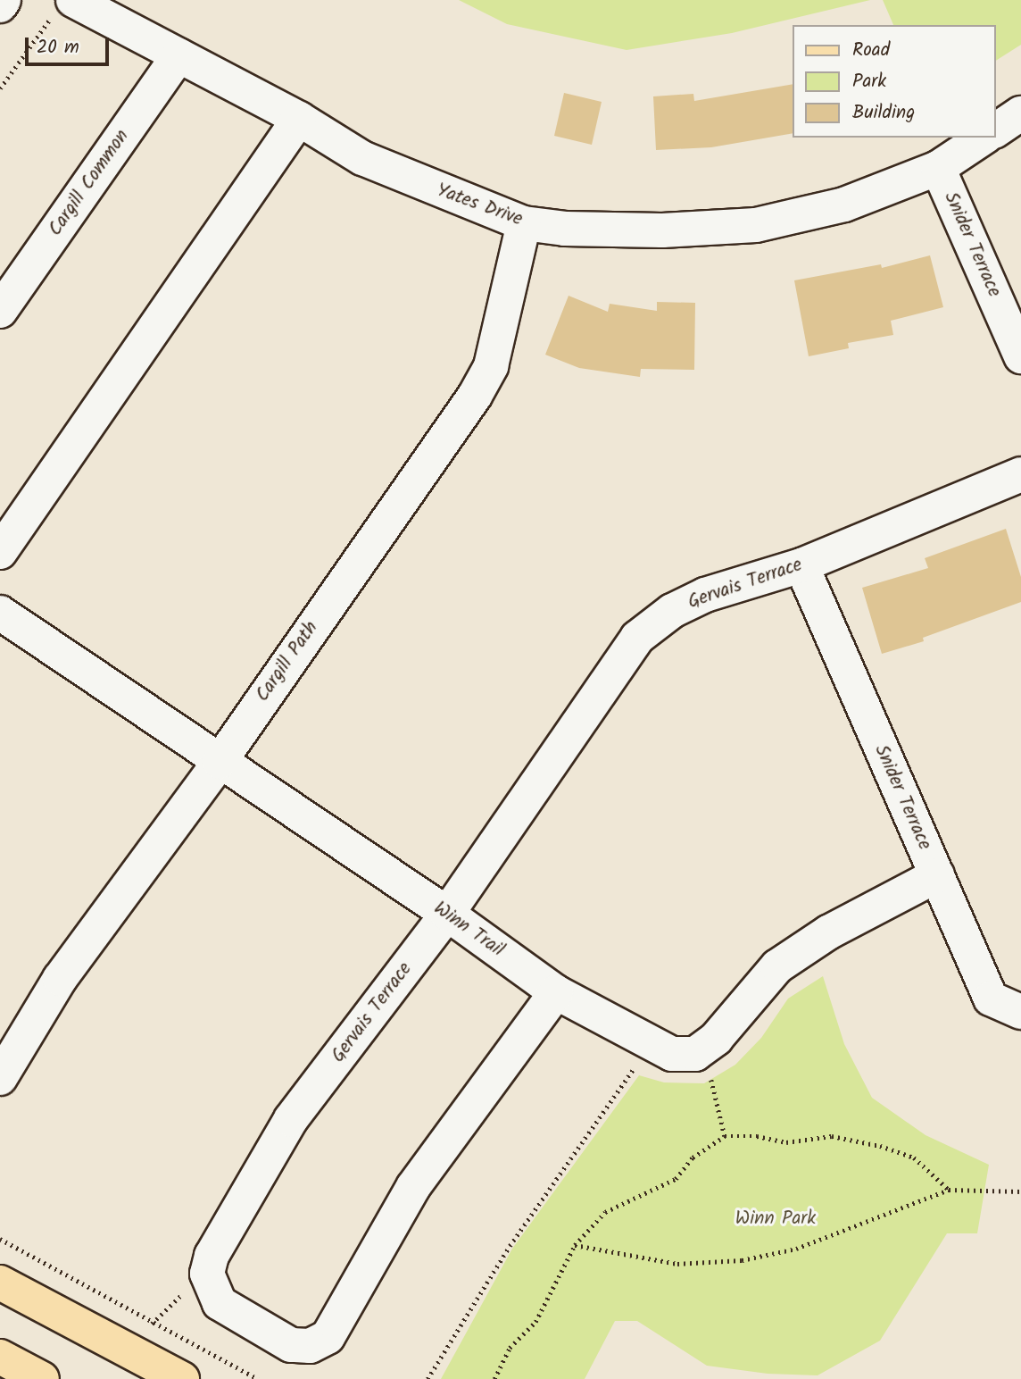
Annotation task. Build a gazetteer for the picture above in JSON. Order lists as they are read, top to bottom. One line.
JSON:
{"streets":{"street":["Cargill Common","Yates Drive","Snider Terrace","Gervais Terrace","Cargill Path","Winn Trail"]},"crossings":[["Cargill Common","Yates Drive"],["Yates Drive","Snider Terrace"],["Yates Drive","Cargill Path"],["Snider Terrace","Gervais Terrace"],["Gervais Terrace","Winn Trail"],["Cargill Path","Winn Trail"]],"parks":["Winn Park"],"legend":["Road","Park","Building"],"scale_bar":"20 m"}
